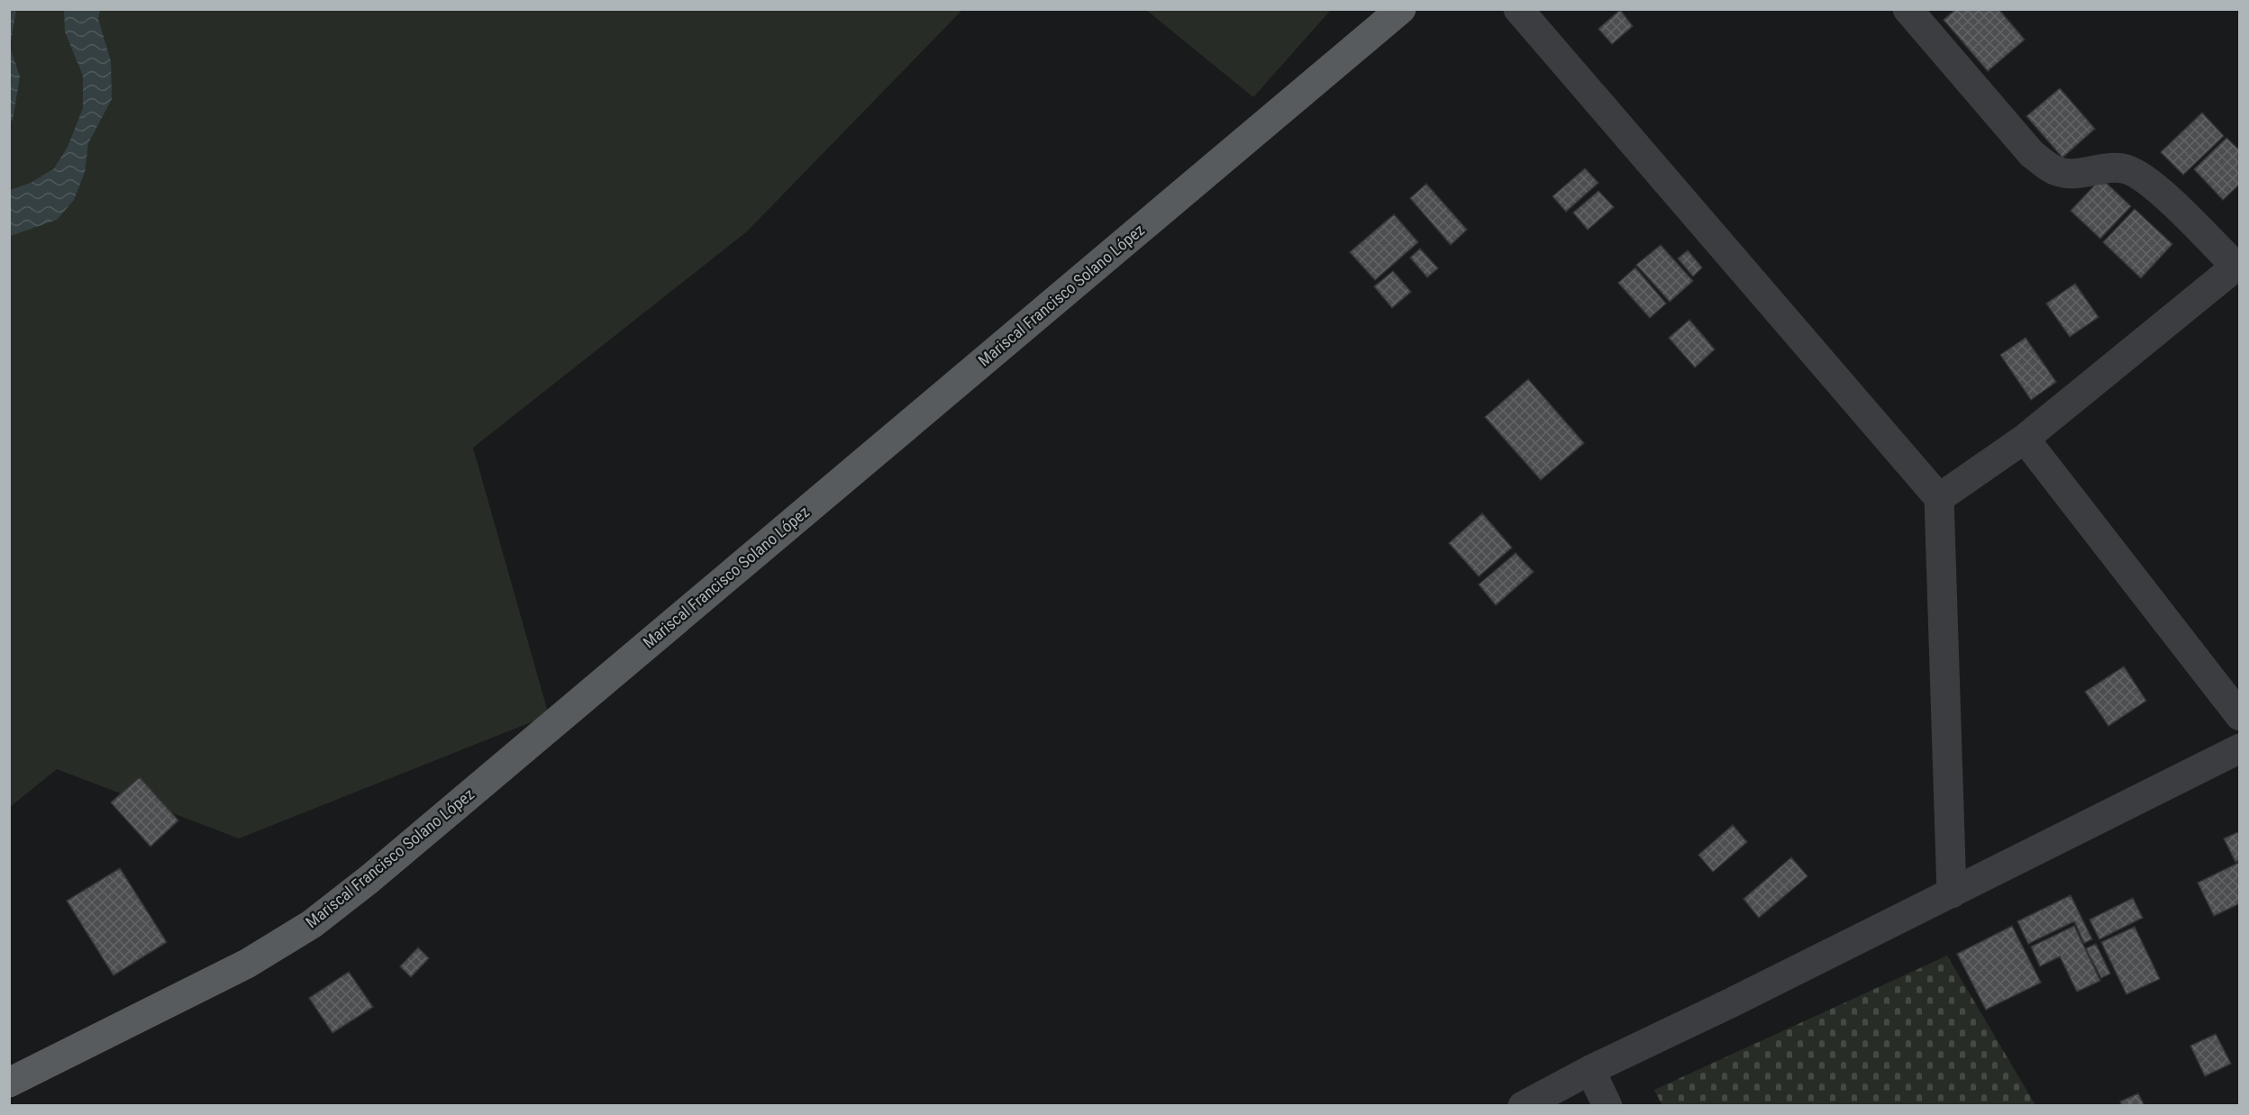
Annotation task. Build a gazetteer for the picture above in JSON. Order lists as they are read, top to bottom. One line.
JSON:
{"streets":{"main road":["Mariscal Francisco Solano López"]}}
